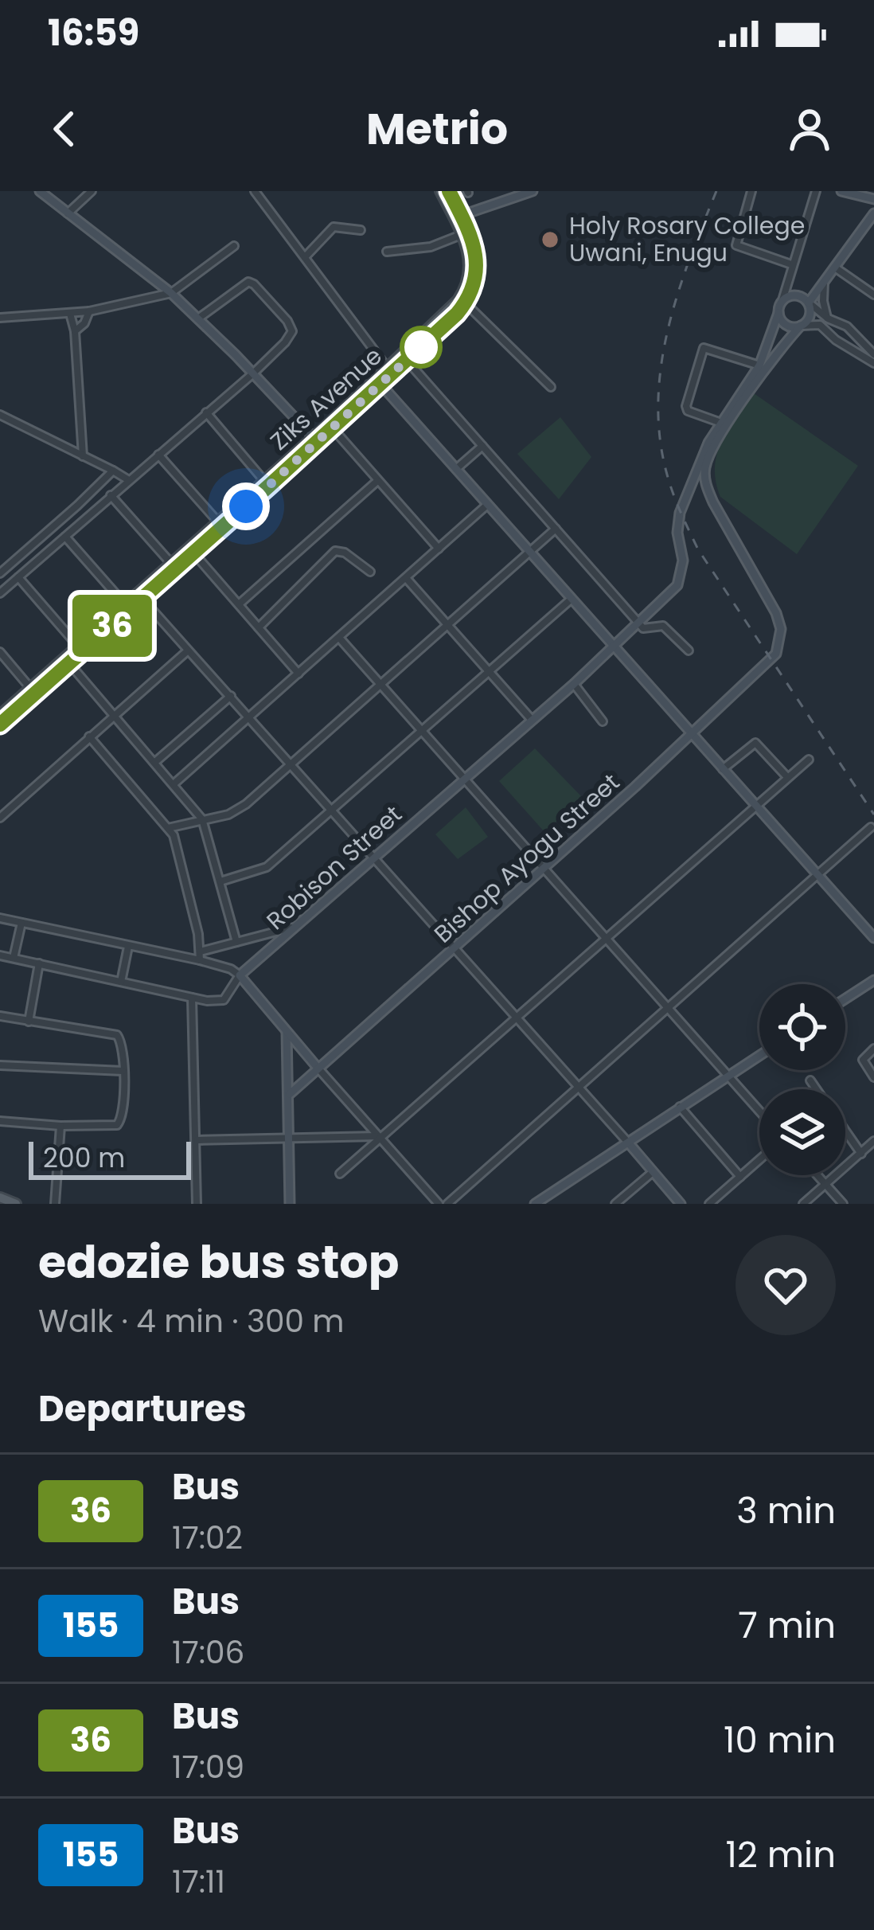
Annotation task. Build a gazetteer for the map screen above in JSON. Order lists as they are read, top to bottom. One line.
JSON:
{"streets":{"main road":["Ziks Avenue","Bishop Ayogu Street","Robison Street"]},"crossings":[["Bishop Ayogu Street","Robison Street"]],"places":["Holy Rosary College Uwani, Enugu"],"lines":["bus line 36"],"scale_bar":"200 m","page":{"status":"16:59","header":"Metrio","on_map":"36","scale":"200 m","heading":[["edozie bus stop","Walk · 4 min · 300 m"],"Departures"],"list":[{"mark":"36","name":"Bus","note":"17:02","value":"3 min"},{"mark":"155","name":"Bus","note":"17:06","value":"7 min"},{"mark":"36","name":"Bus","note":"17:09","value":"10 min"},{"mark":"155","name":"Bus","note":"17:11","value":"12 min"}]}}
